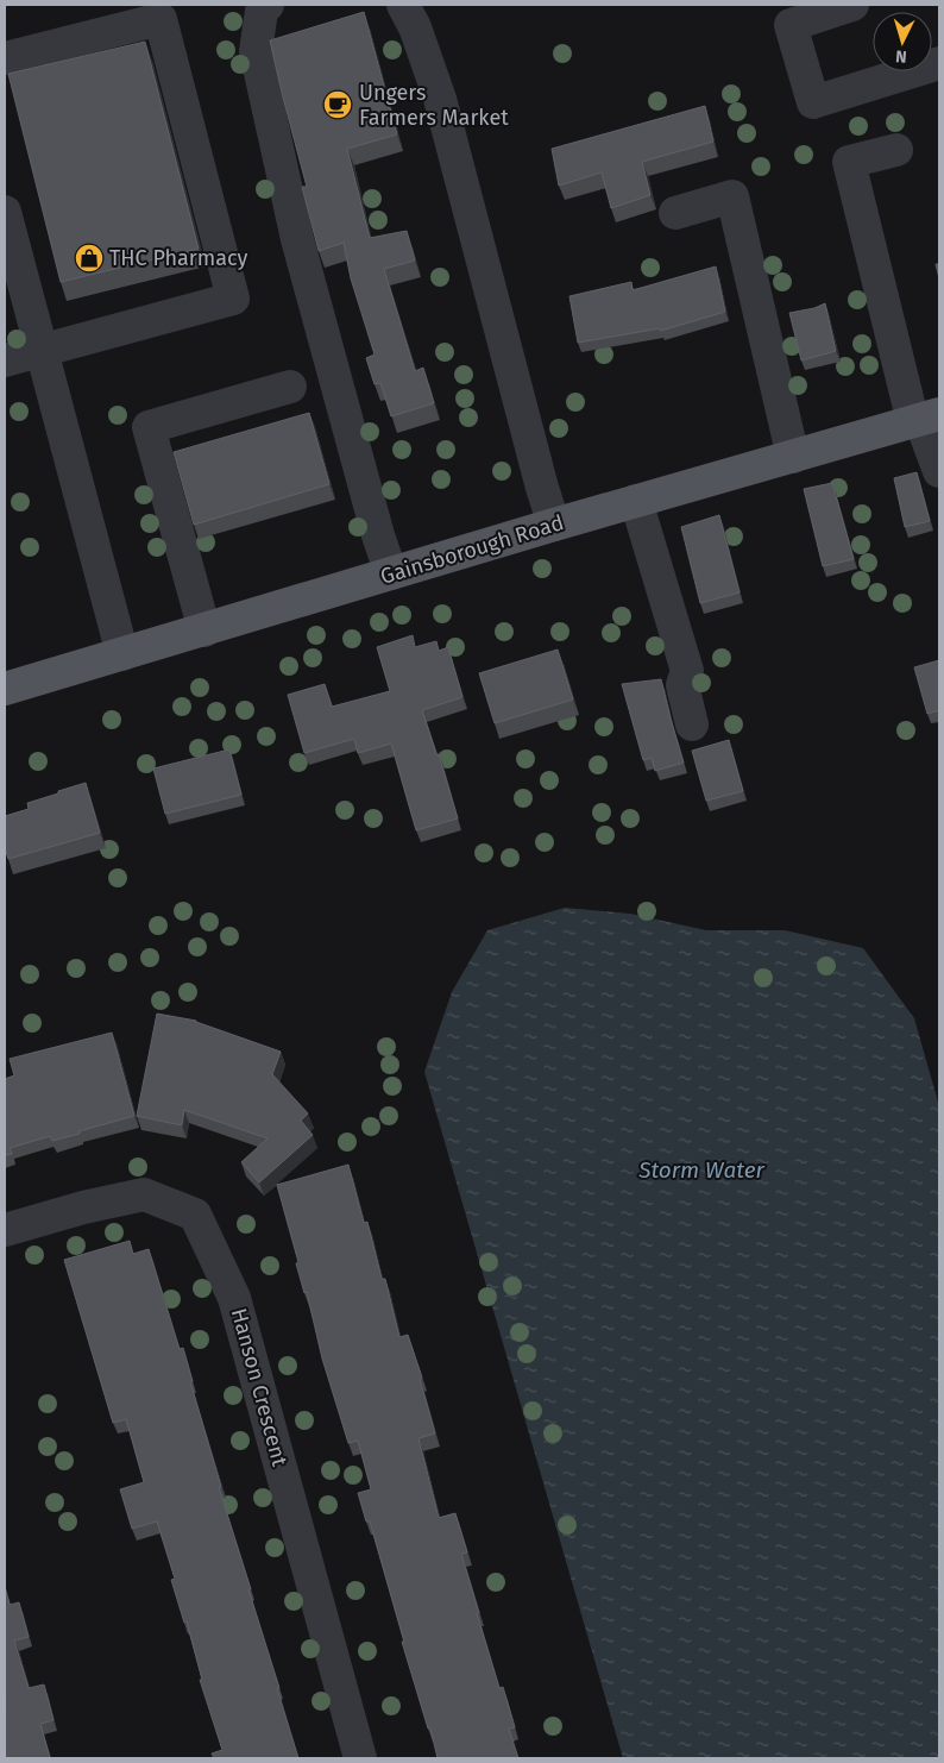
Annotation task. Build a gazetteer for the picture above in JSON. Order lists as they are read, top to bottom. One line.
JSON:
{"streets":{"main road":["Gainsborough Road"],"street":["Hanson Crescent"]},"water":["Storm Water"],"places":{"cafe":["Ungers Farmers Market"],"shop":["THC Pharmacy"]},"north":"bottom"}
